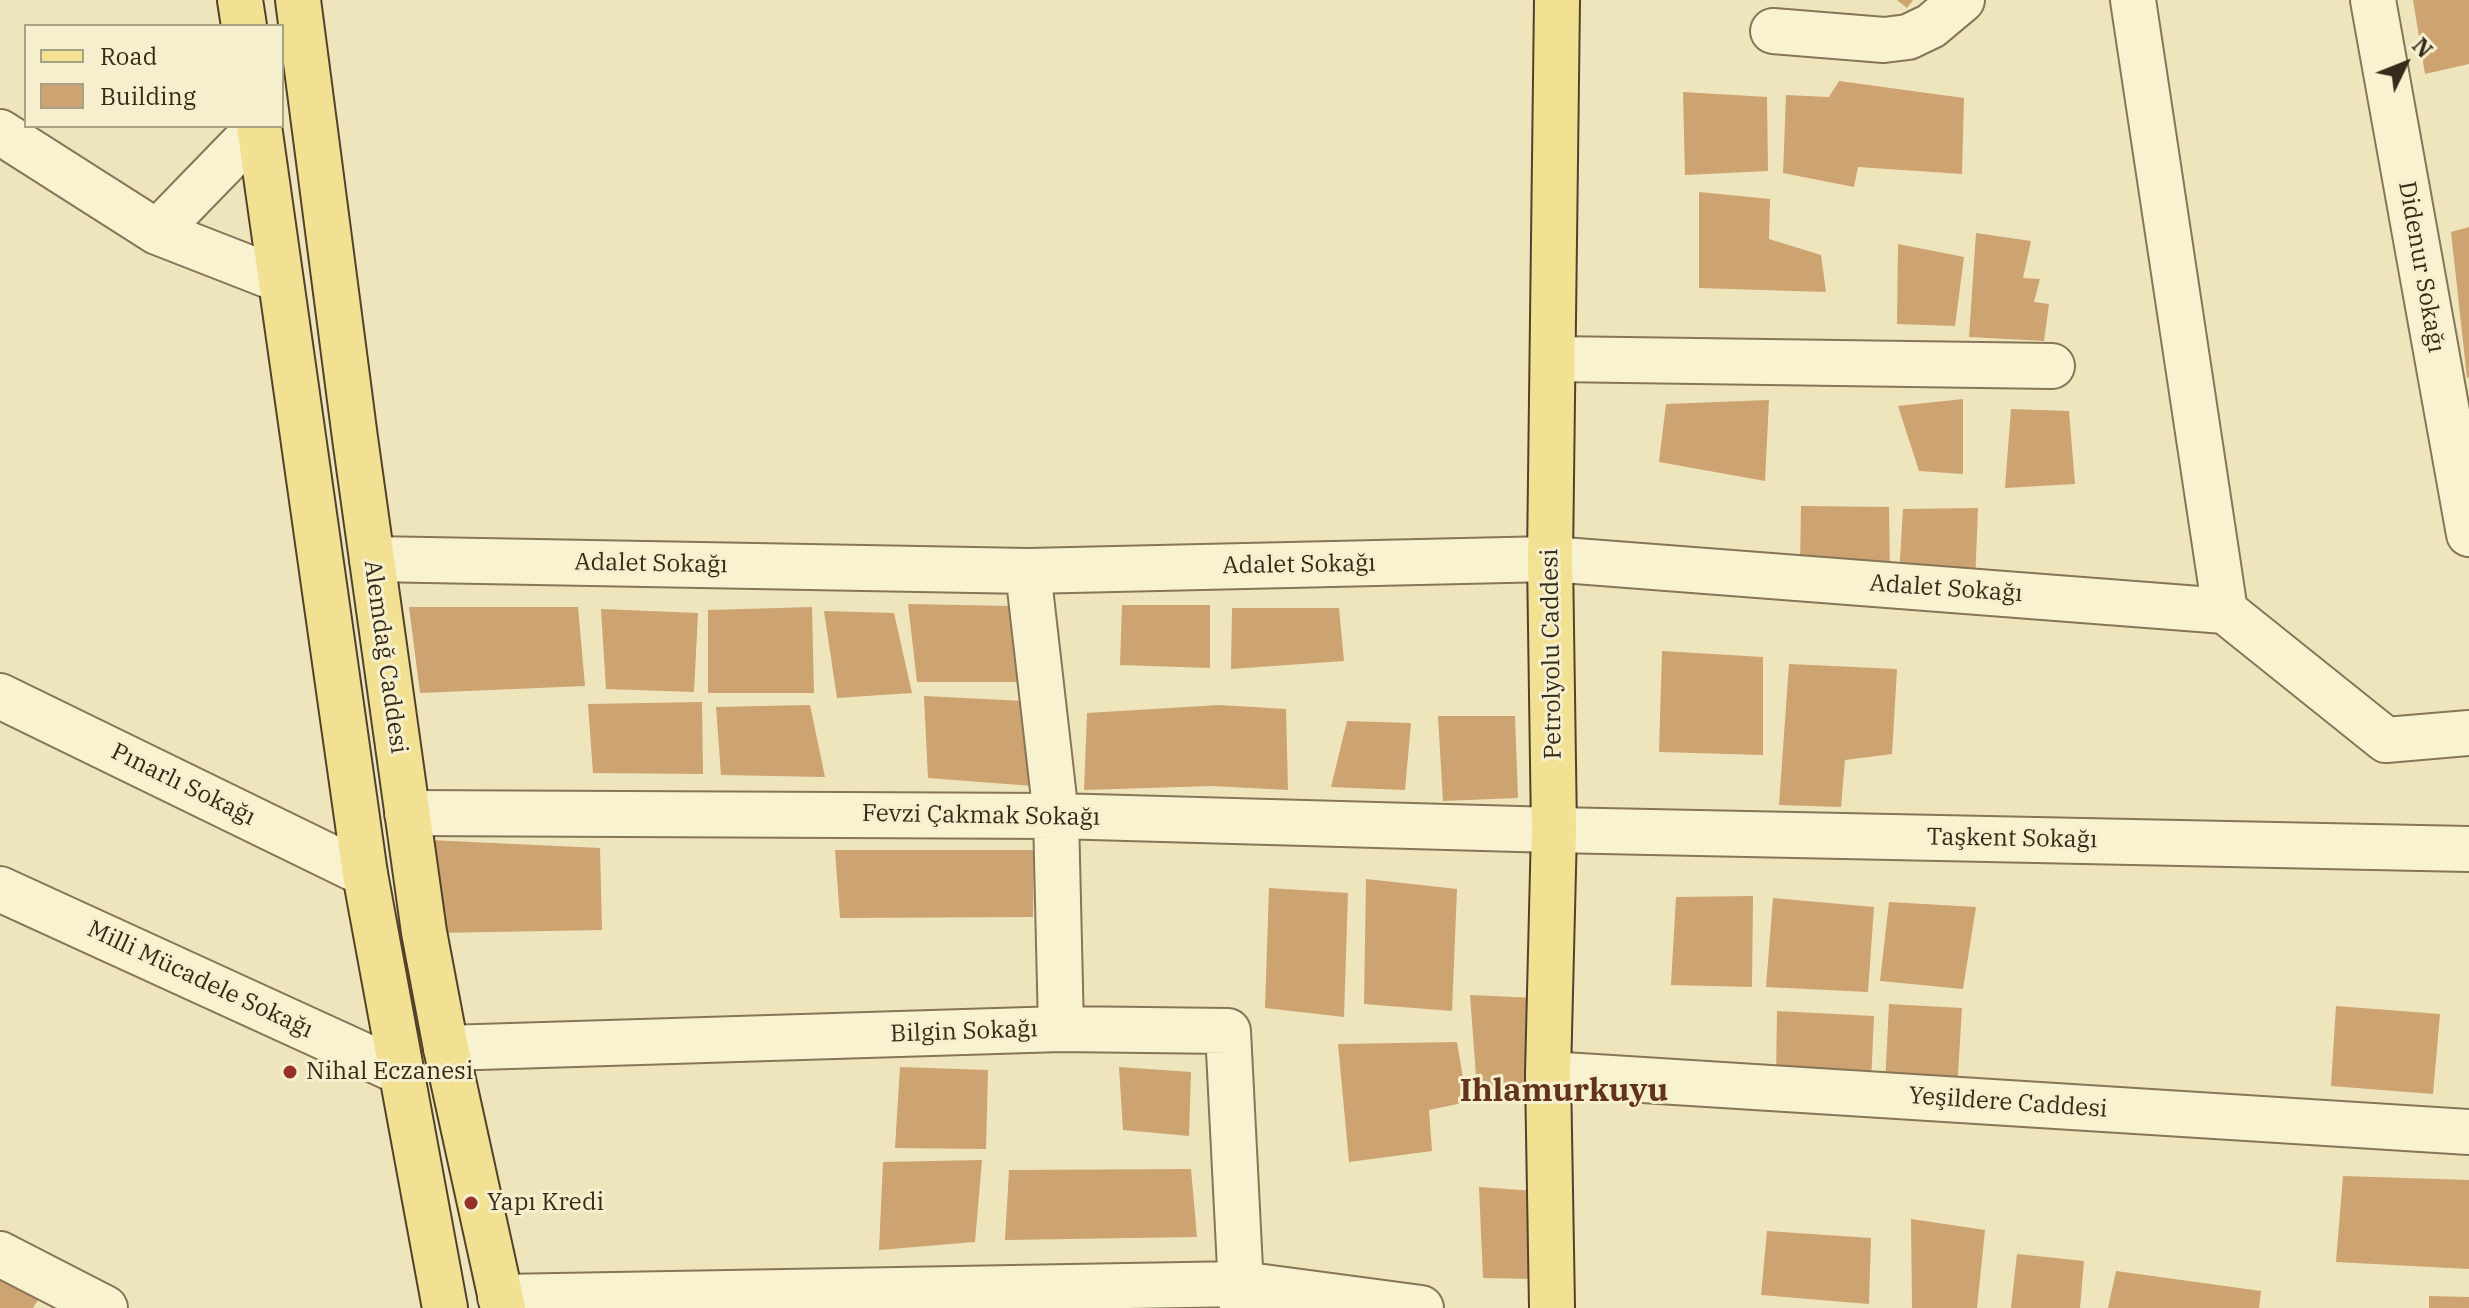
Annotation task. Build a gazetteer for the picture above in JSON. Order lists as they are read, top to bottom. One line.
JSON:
{"streets":{"main road":["Petrolyolu Caddesi","Alemdağ Caddesi"],"street":["Didenur Sokağı","Adalet Sokağı","Pınarlı Sokağı","Fevzi Çakmak Sokağı","Taşkent Sokağı","Milli Mücadele Sokağı","Bilgin Sokağı","Yeşildere Caddesi"]},"crossings":[["Adalet Sokağı","Petrolyolu Caddesi"],["Adalet Sokağı","Alemdağ Caddesi"],["Petrolyolu Caddesi","Fevzi Çakmak Sokağı"],["Petrolyolu Caddesi","Taşkent Sokağı"],["Petrolyolu Caddesi","Yeşildere Caddesi"],["Alemdağ Caddesi","Fevzi Çakmak Sokağı"],["Alemdağ Caddesi","Bilgin Sokağı"],["Fevzi Çakmak Sokağı","Taşkent Sokağı"]],"districts":["Ihlamurkuyu"],"places":["Nihal Eczanesi","Yapı Kredi"],"legend":["Road","Building"],"north":"top right"}
